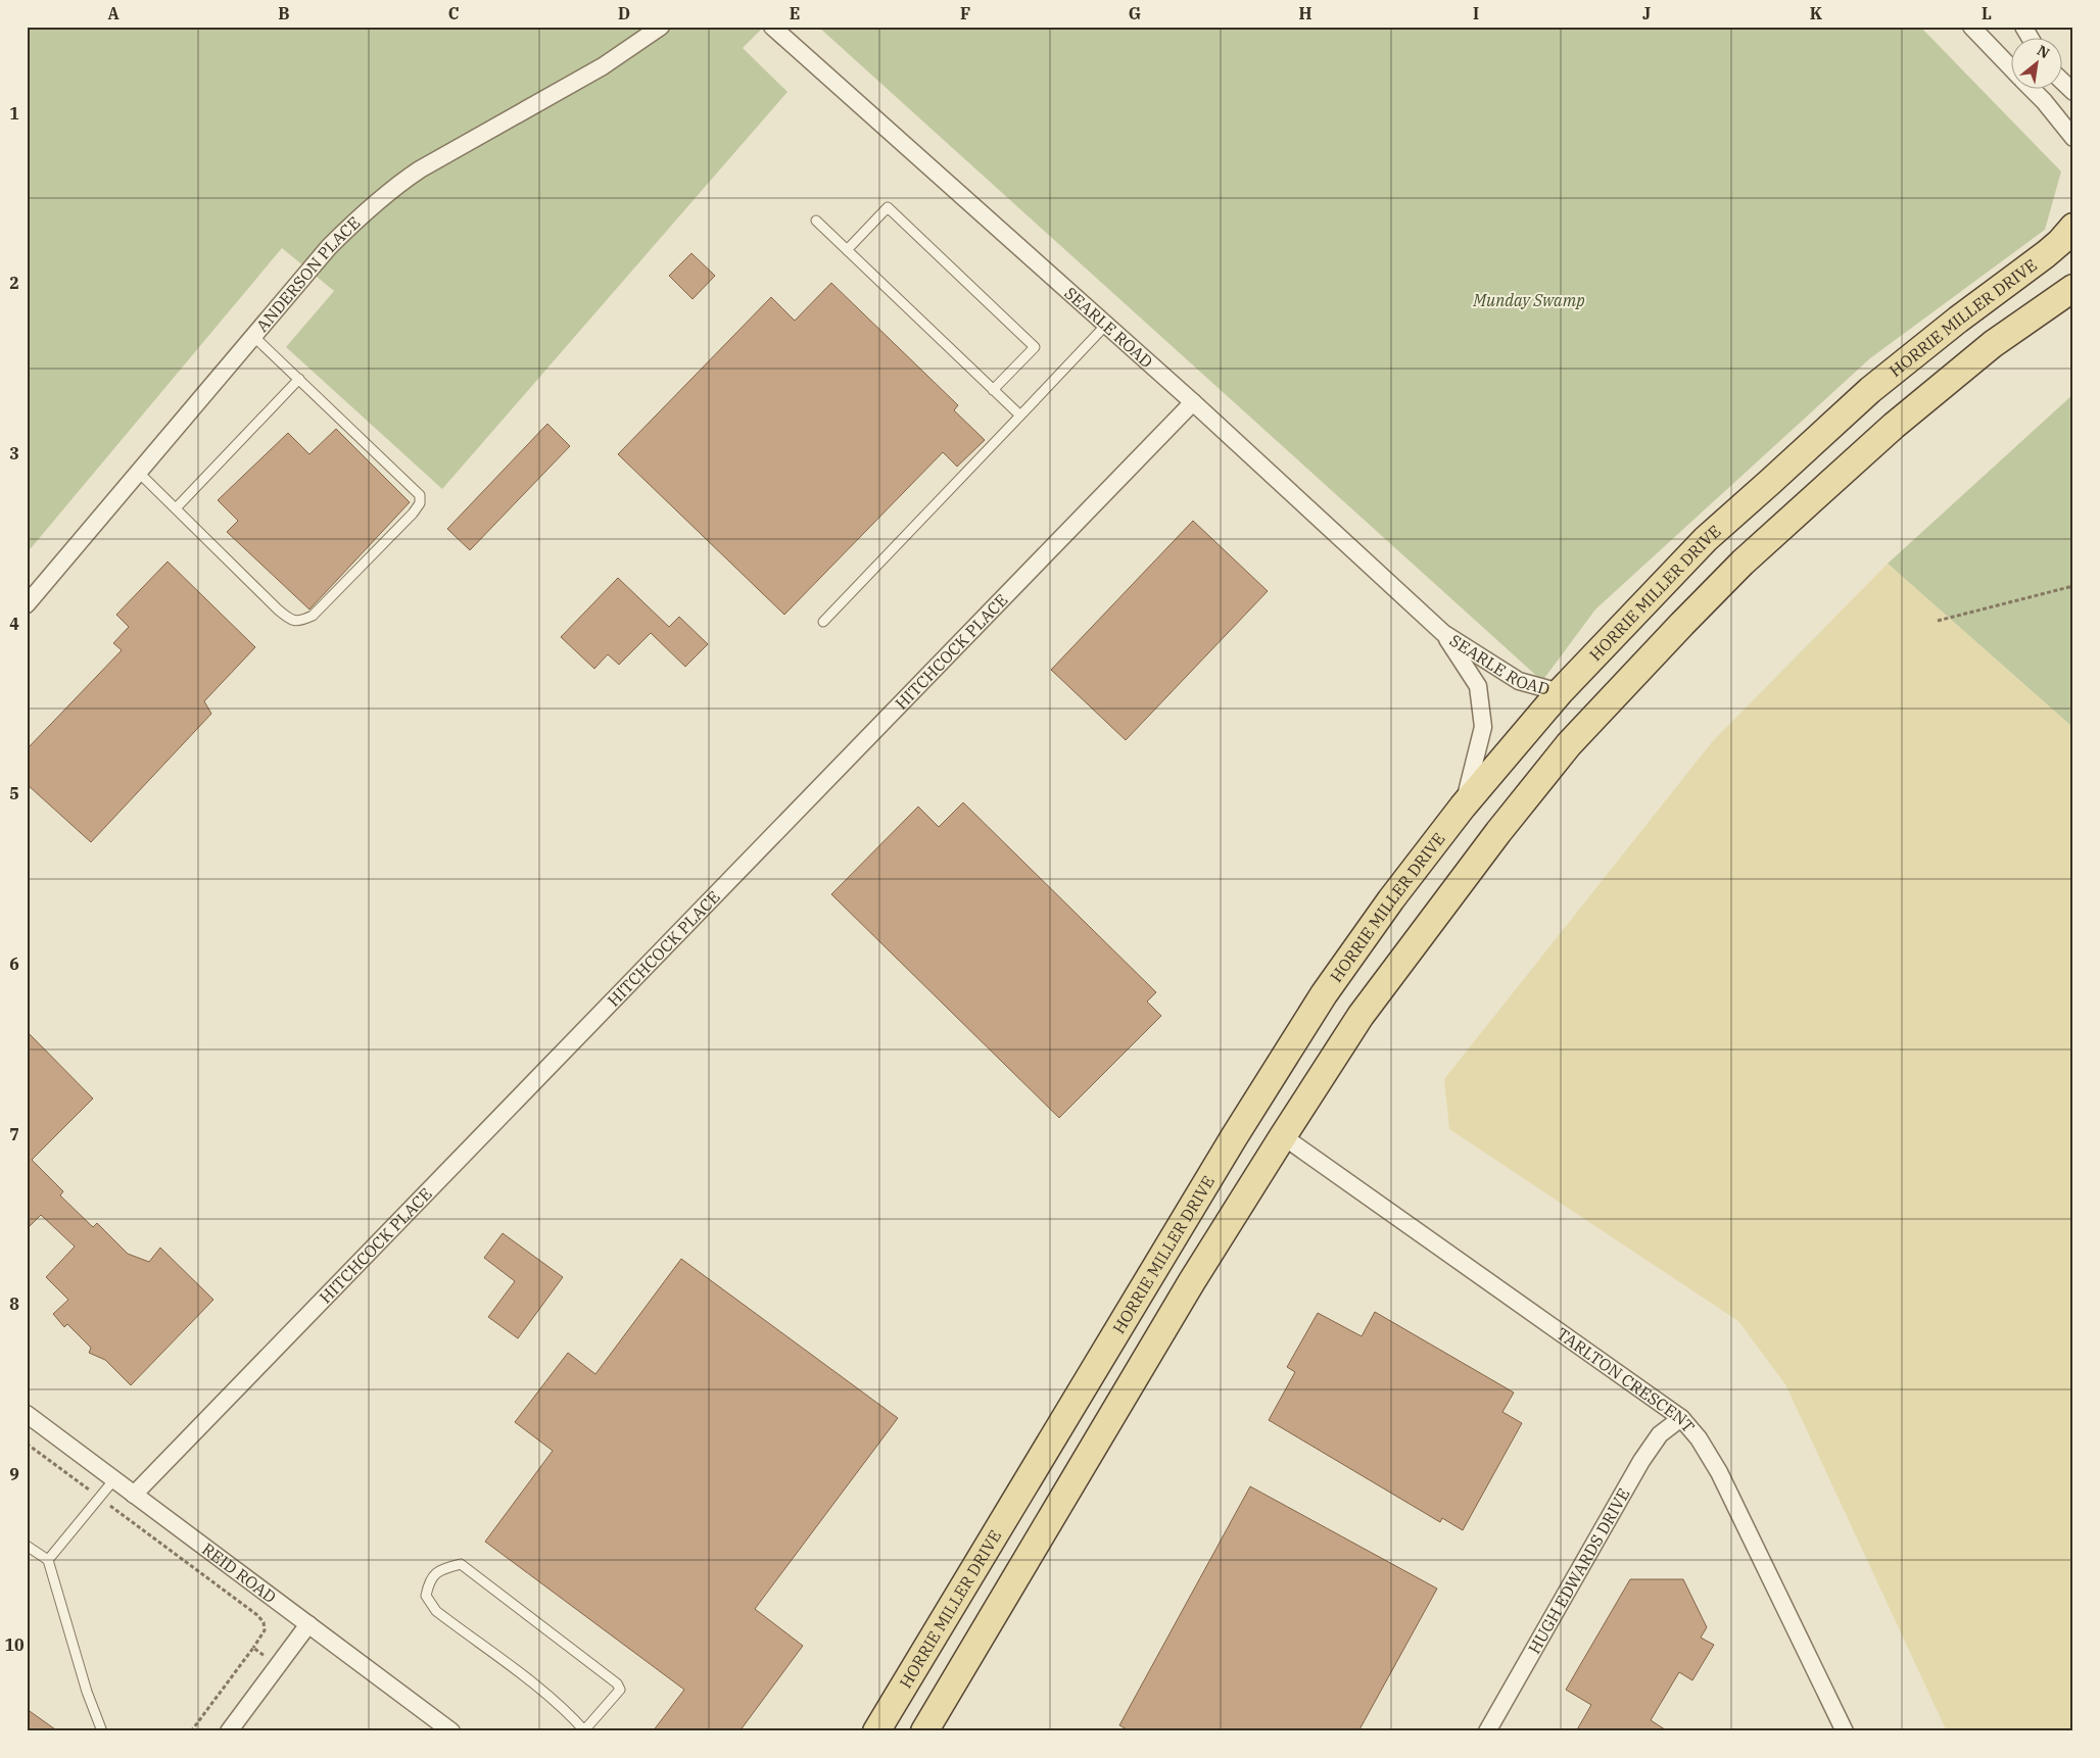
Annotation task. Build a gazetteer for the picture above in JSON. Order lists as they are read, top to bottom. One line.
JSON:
{"streets":{"main road":["HORRIE MILLER DRIVE"],"street":["ANDERSON PLACE","SEARLE ROAD","HITCHCOCK PLACE","TARLTON CRESCENT","HUGH EDWARDS DRIVE","REID ROAD"]},"crossings":[["HORRIE MILLER DRIVE","SEARLE ROAD"],["SEARLE ROAD","HITCHCOCK PLACE"],["HITCHCOCK PLACE","REID ROAD"],["TARLTON CRESCENT","HUGH EDWARDS DRIVE"]],"parks":["Munday Swamp"],"north":"top right","grid":{"columns":["A","B","C","D","E","F","G","H","I","J","K","L"],"rows":["1","2","3","4","5","6","7","8","9","10"]}}
